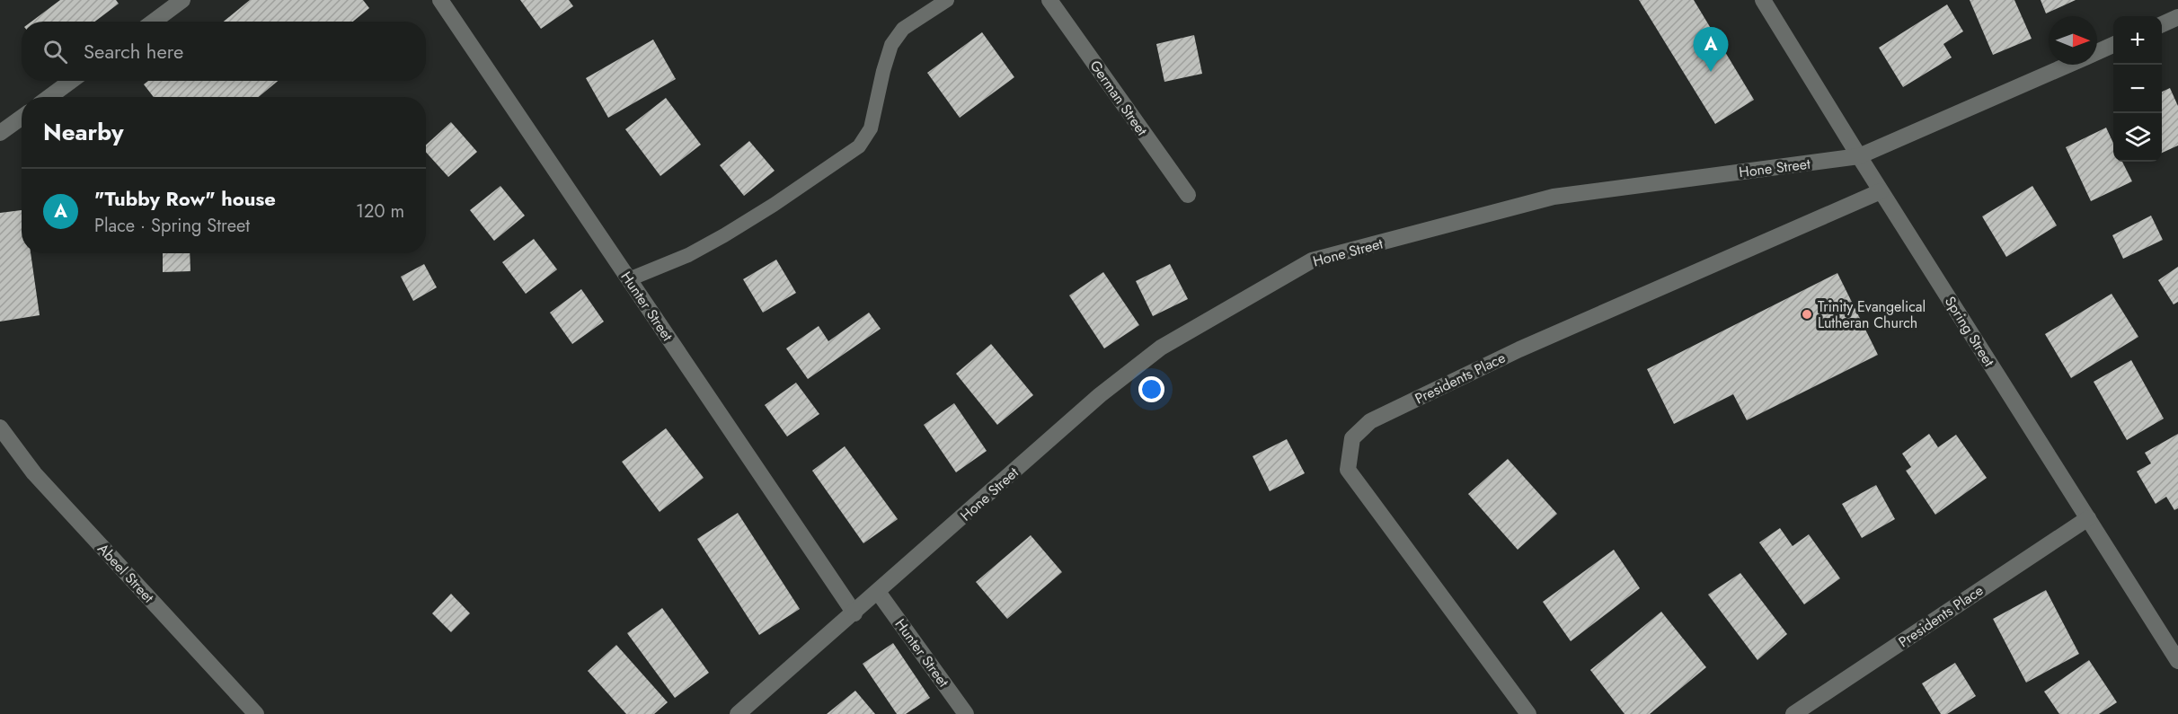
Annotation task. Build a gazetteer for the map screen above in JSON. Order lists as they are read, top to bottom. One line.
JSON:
{"streets":{"street":["German Street","Hone Street","Hunter Street","Spring Street","Presidents Place","Abeel Street"]},"crossings":[["Hone Street","Hunter Street"],["Hone Street","Spring Street"],["Spring Street","Presidents Place"]],"places":["Trinity Evangelical Lutheran Church"],"north":"right","page":{"map_buttons":["+","−"],"search":"Search here","pins":"A","heading":"Nearby","list":[{"mark":"A","name":"\"Tubby Row\" house","note":"Place · Spring Street","value":"120 m"}]}}
